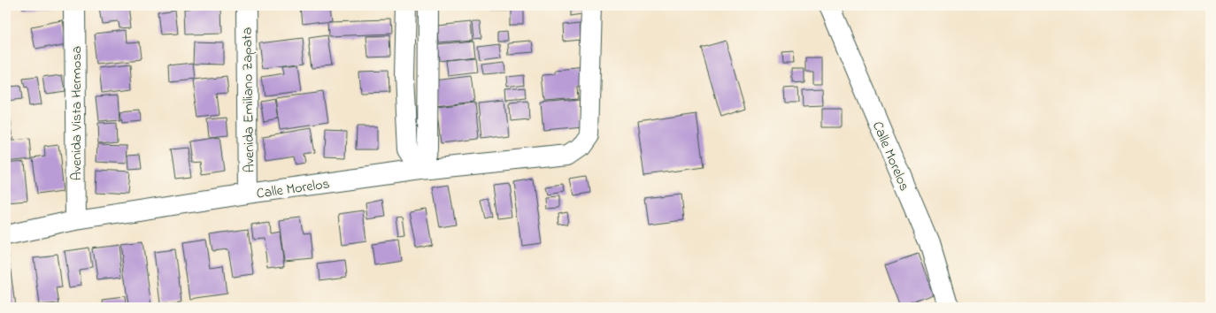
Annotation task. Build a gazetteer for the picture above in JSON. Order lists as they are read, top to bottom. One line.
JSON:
{"streets":{"street":["Avenida Emiliano Zapata","Avenida Vista Hermosa","Calle Morelos"]},"crossings":[["Avenida Emiliano Zapata","Calle Morelos"],["Avenida Vista Hermosa","Calle Morelos"]]}
